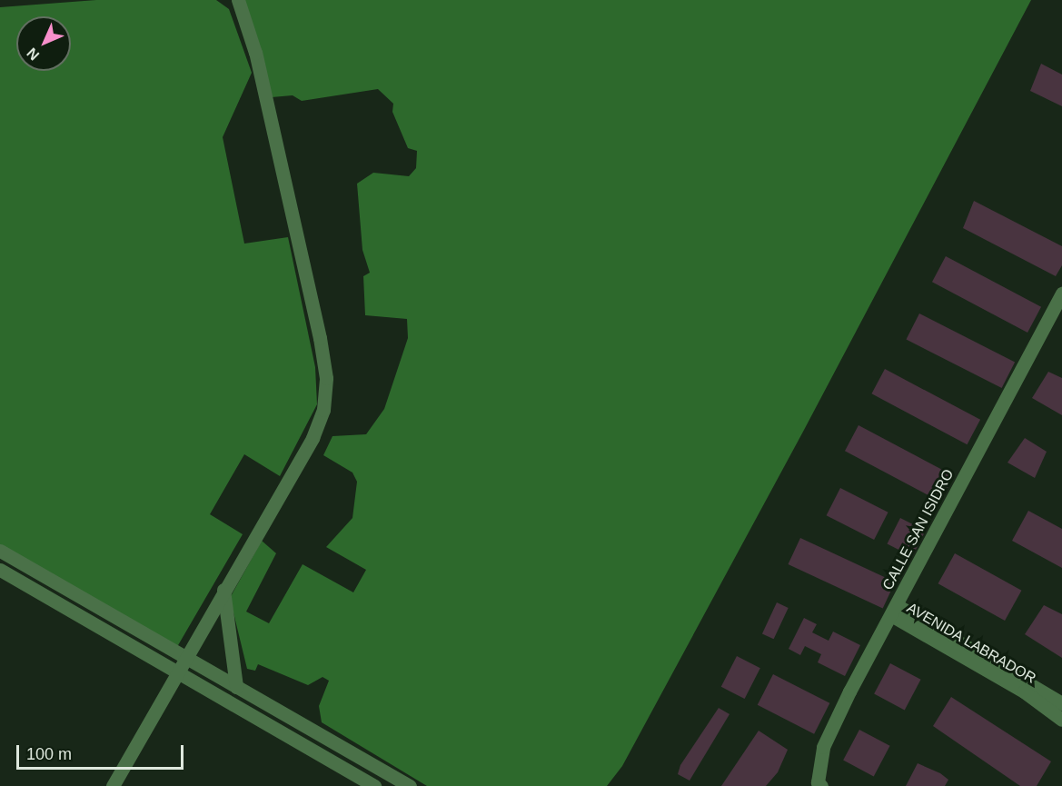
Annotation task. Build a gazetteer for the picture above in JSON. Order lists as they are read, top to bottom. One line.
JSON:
{"streets":{"street":["CALLE SAN ISIDRO","AVENIDA LABRADOR"]},"crossings":[["CALLE SAN ISIDRO","AVENIDA LABRADOR"]],"scale_bar":"100 m","north":"bottom left"}
